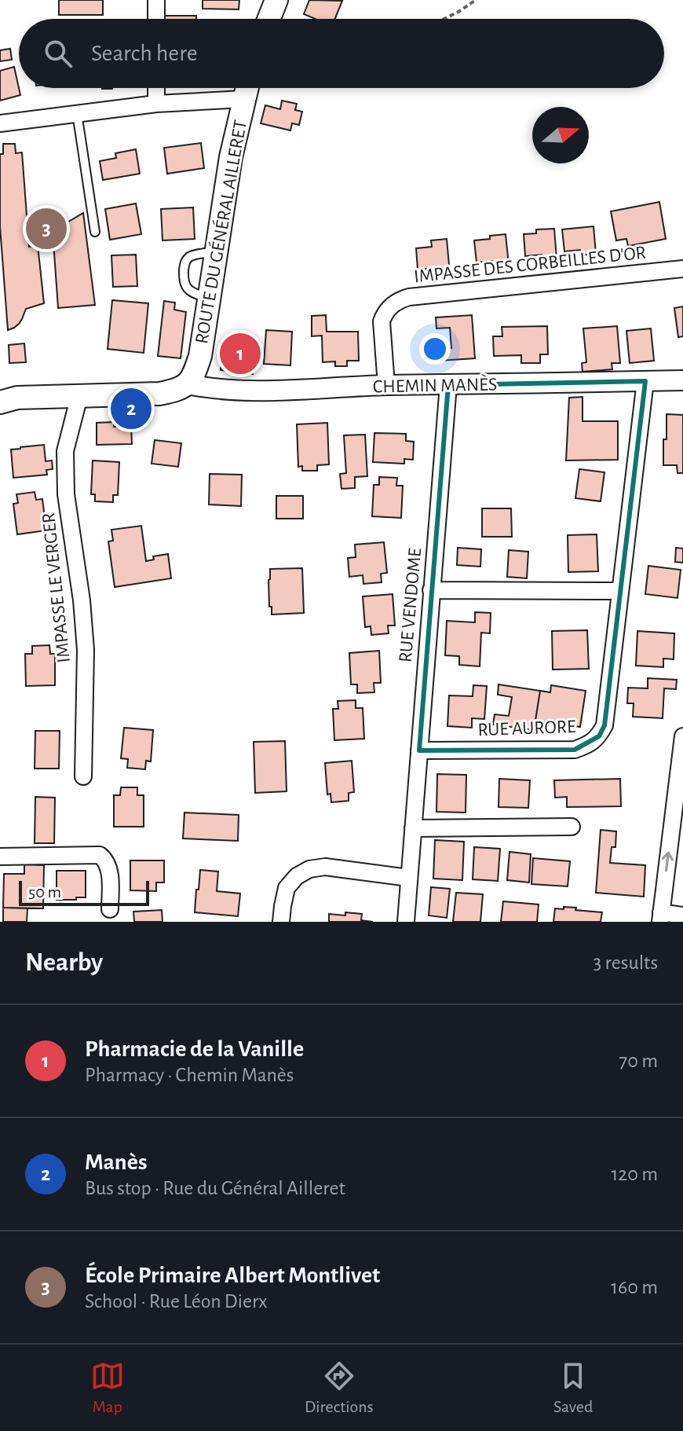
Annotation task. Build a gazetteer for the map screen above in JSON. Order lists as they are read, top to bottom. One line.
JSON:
{"streets":{"main road":["ROUTE DU GÉNÉRAL AILLERET"],"street":["IMPASSE DES CORBEILLES D'OR","CHEMIN MANÈS","IMPASSE LE VERGER","RUE VENDOME","RUE AURORE"]},"crossings":[["ROUTE DU GÉNÉRAL AILLERET","CHEMIN MANÈS"],["IMPASSE DES CORBEILLES D'OR","CHEMIN MANÈS"],["CHEMIN MANÈS","RUE VENDOME"],["CHEMIN MANÈS","RUE AURORE"],["RUE VENDOME","RUE AURORE"]],"scale_bar":"50 m","north":"right","page":{"search":"Search here","pins":["3","1","2"],"scale":"50 m","heading":["Nearby","3 results"],"list":[{"mark":"1","name":"Pharmacie de la Vanille","note":"Pharmacy · Chemin Manès","value":"70 m"},{"mark":"2","name":"Manès","note":"Bus stop · Rue du Général Ailleret","value":"120 m"},{"mark":"3","name":"École Primaire Albert Montlivet","note":"School · Rue Léon Dierx","value":"160 m"}],"nav":["Map","Directions","Saved"]}}
